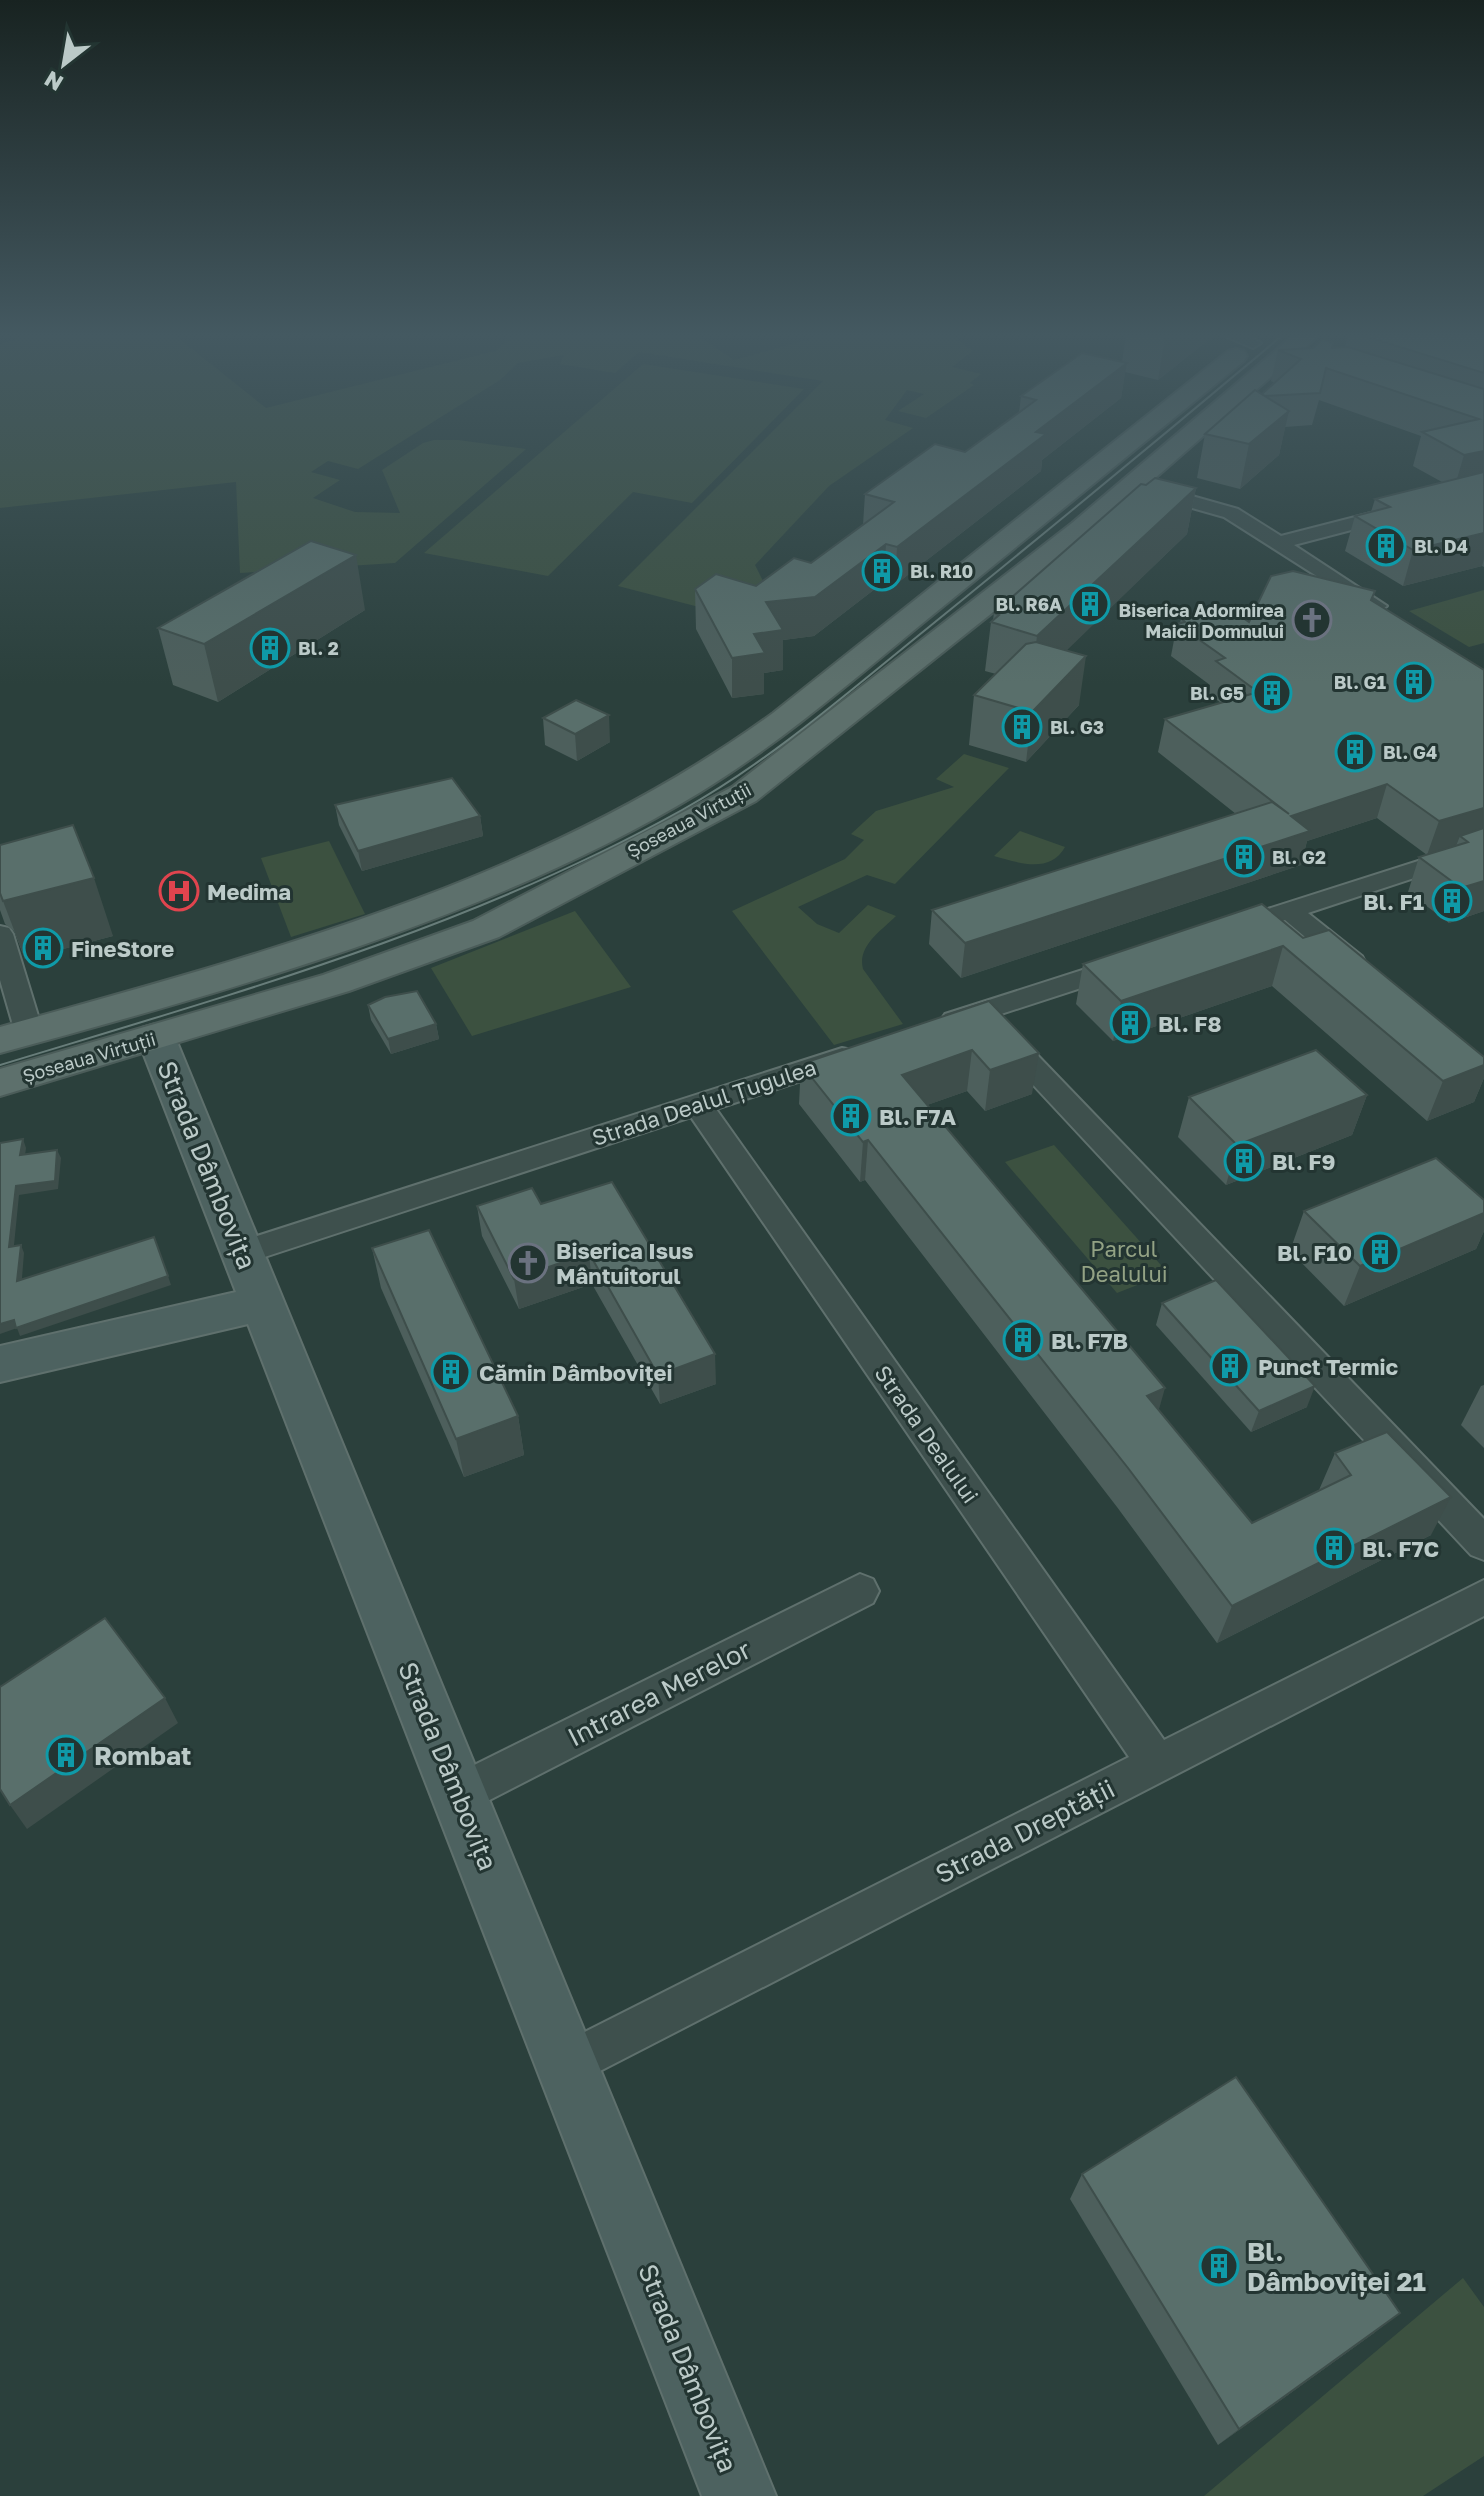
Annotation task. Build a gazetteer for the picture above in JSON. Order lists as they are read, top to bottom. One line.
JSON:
{"streets":{"main road":["Șoseaua Virtuții"],"street":["Strada Dealul Țugulea","Strada Dâmbovița","Strada Dealului","Intrarea Merelor","Strada Dreptății"]},"crossings":[["Șoseaua Virtuții","Strada Dâmbovița"],["Strada Dealul Țugulea","Strada Dâmbovița"],["Strada Dealul Țugulea","Strada Dealului"],["Strada Dâmbovița","Intrarea Merelor"],["Strada Dâmbovița","Strada Dreptății"],["Strada Dealului","Strada Dreptății"]],"parks":["Parcul Dealului"],"places":{"building":["Bl. D4","Bl. R10","Bl. R6A","Bl. 2","Bl. G1","Bl. G5","Bl. G3","Bl. G4","Bl. G2","Bl. F1","FineStore","Bl. F8","Bl. F7A","Bl. F9","Bl. F10","Bl. F7B","Punct Termic","Cămin Dâmboviței","Bl. F7C","Rombat","Bl. Dâmboviței 21"],"church":["Biserica Adormirea Maicii Domnului","Biserica Isus Mântuitorul"],"hospital":["Medima"]},"north":"bottom left"}
